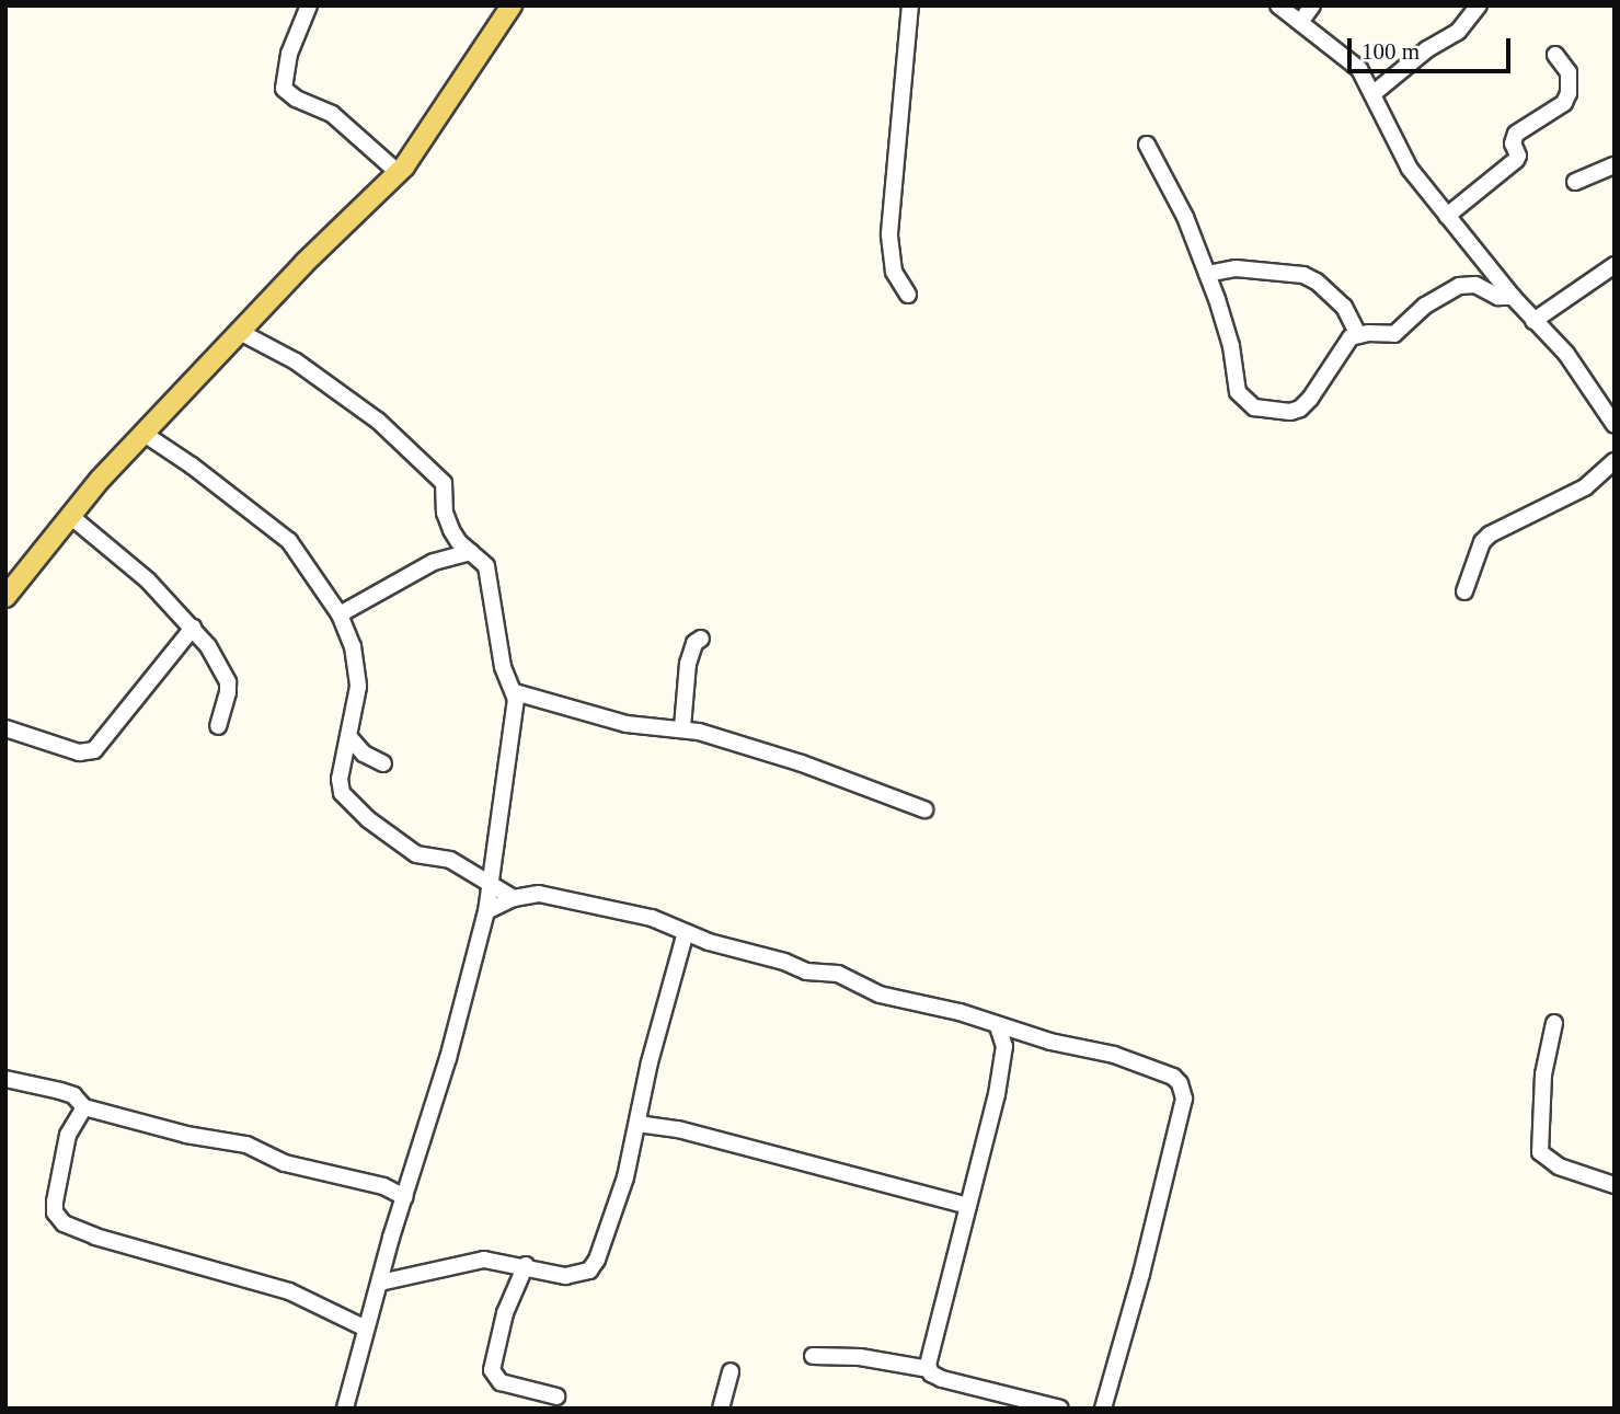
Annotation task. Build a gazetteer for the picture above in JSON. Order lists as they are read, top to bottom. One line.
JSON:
{"scale_bar":"100 m"}
